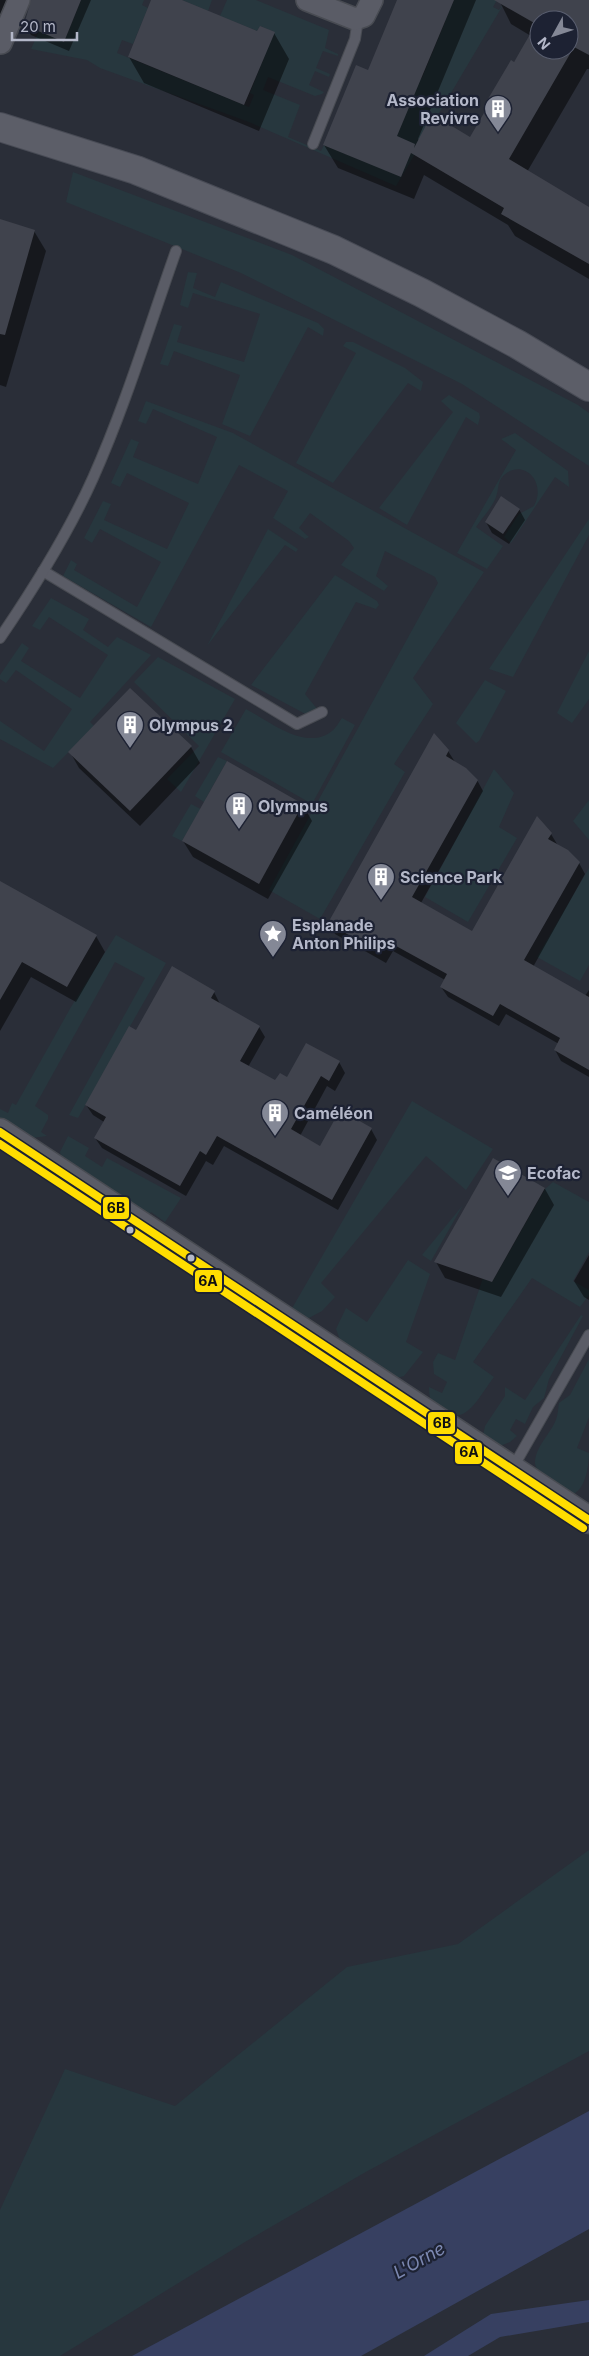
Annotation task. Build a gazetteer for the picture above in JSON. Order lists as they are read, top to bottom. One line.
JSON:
{"water":["L'Orne"],"places":{"building":["Association Revivre","Olympus 2","Olympus","Science Park","Caméléon"],"place":["Esplanade Anton Philips"],"school or university":["Ecofac"]},"lines":["transit line 6B","transit line 6A"],"scale_bar":"20 m","north":"bottom left"}
